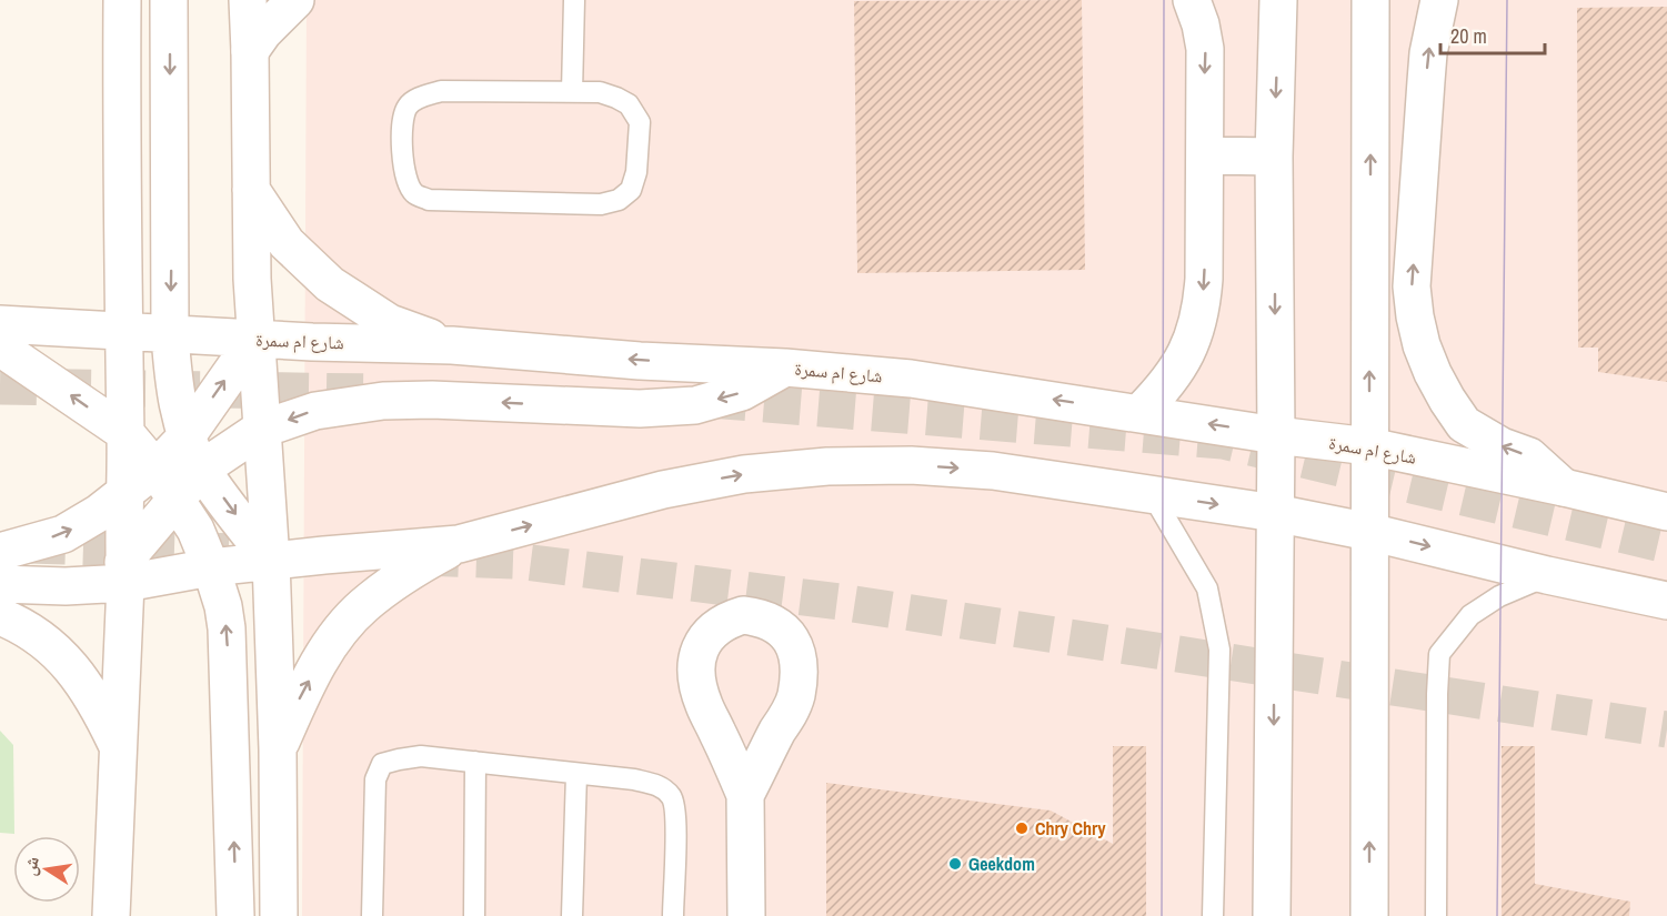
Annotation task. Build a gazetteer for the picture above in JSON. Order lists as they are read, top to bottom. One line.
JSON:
{"streets":{"street":["شارع ام سمرة"]},"places":["Chry Chry","Geekdom"],"scale_bar":"20 m","north":"left"}
